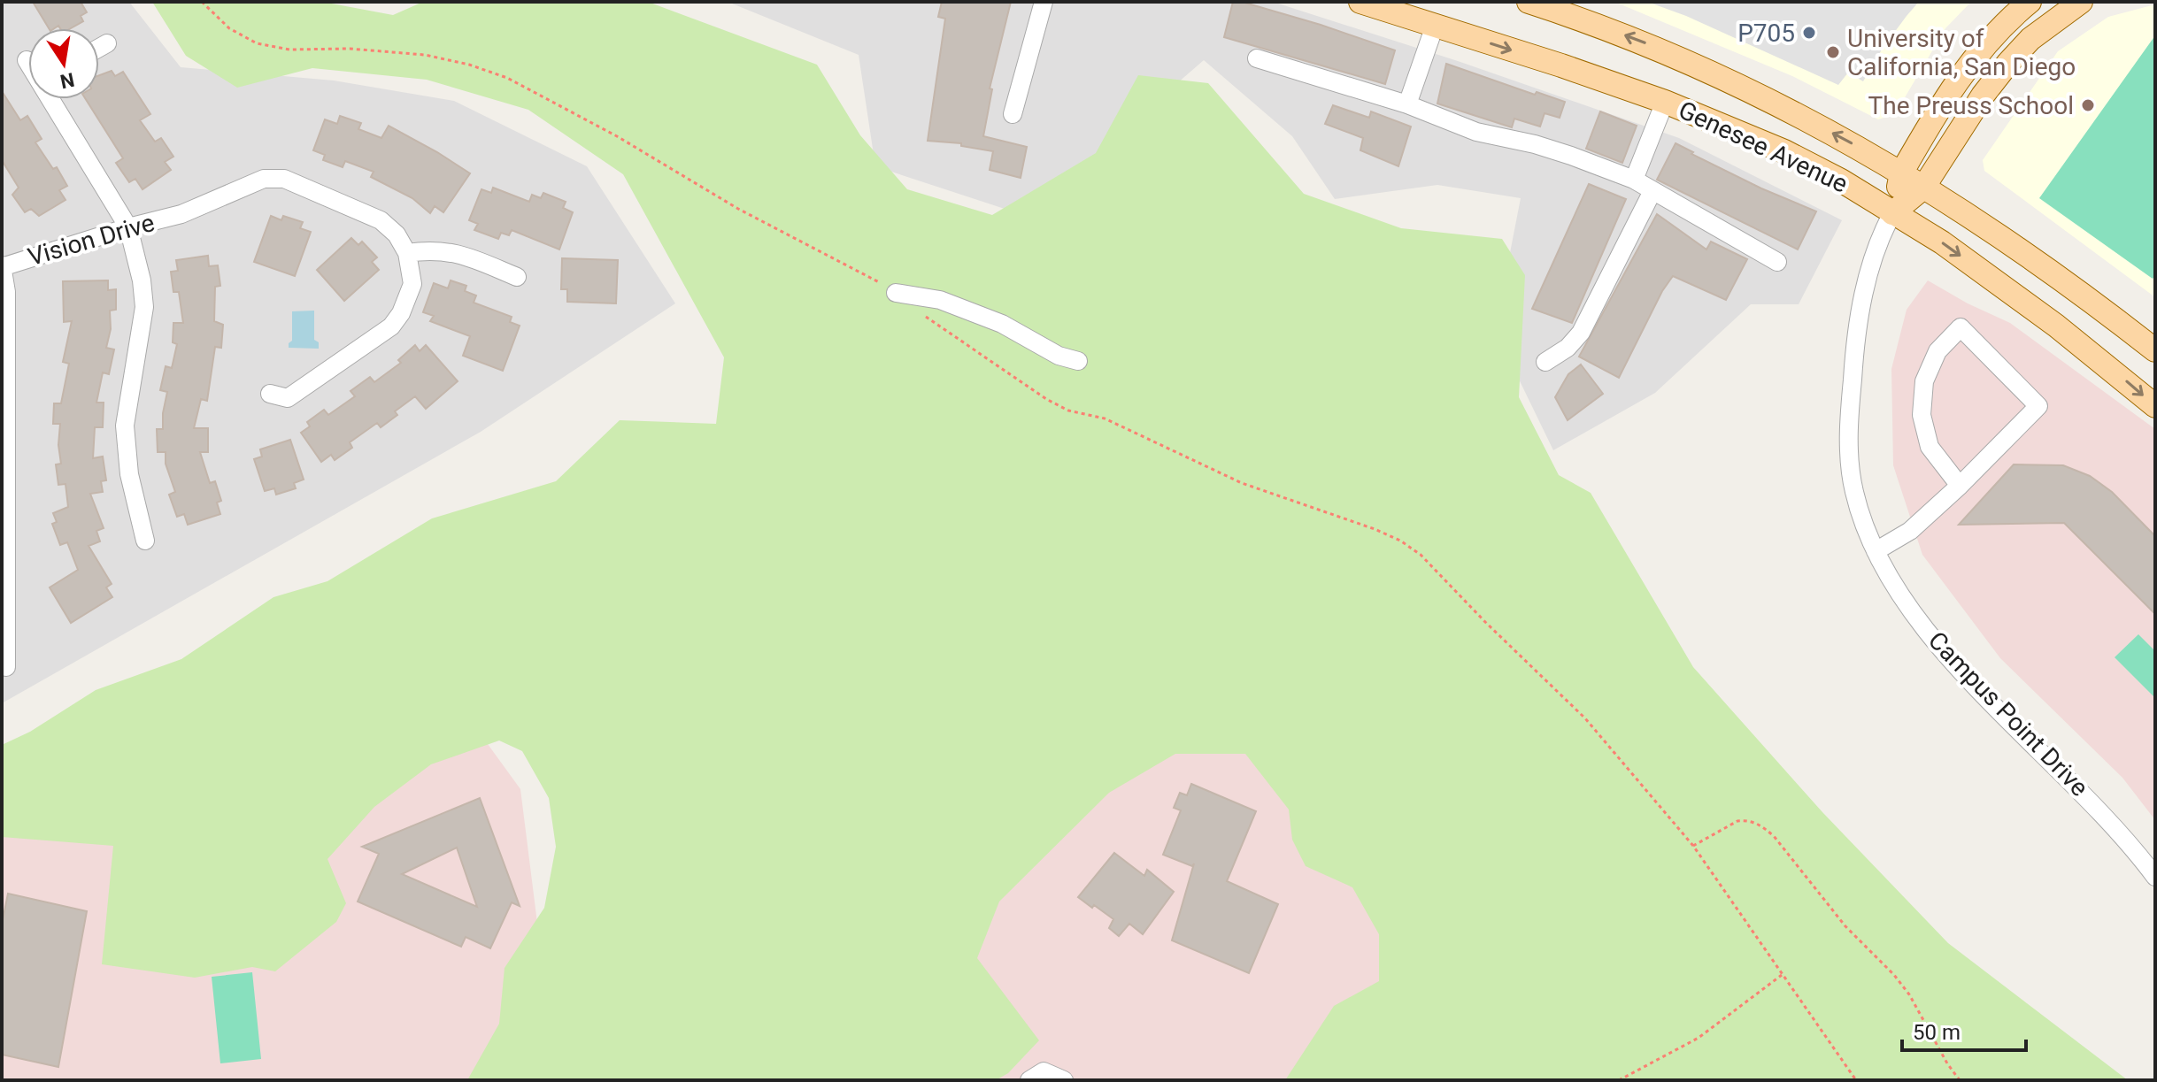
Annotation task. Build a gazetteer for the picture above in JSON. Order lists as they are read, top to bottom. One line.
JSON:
{"streets":{"main road":["Genesee Avenue","Campus Point Drive"],"street":["Vision Drive"]},"crossings":[["Genesee Avenue","Campus Point Drive"]],"places":["P705","University of California, San Diego","The Preuss School"],"scale_bar":"50 m","north":"bottom"}
